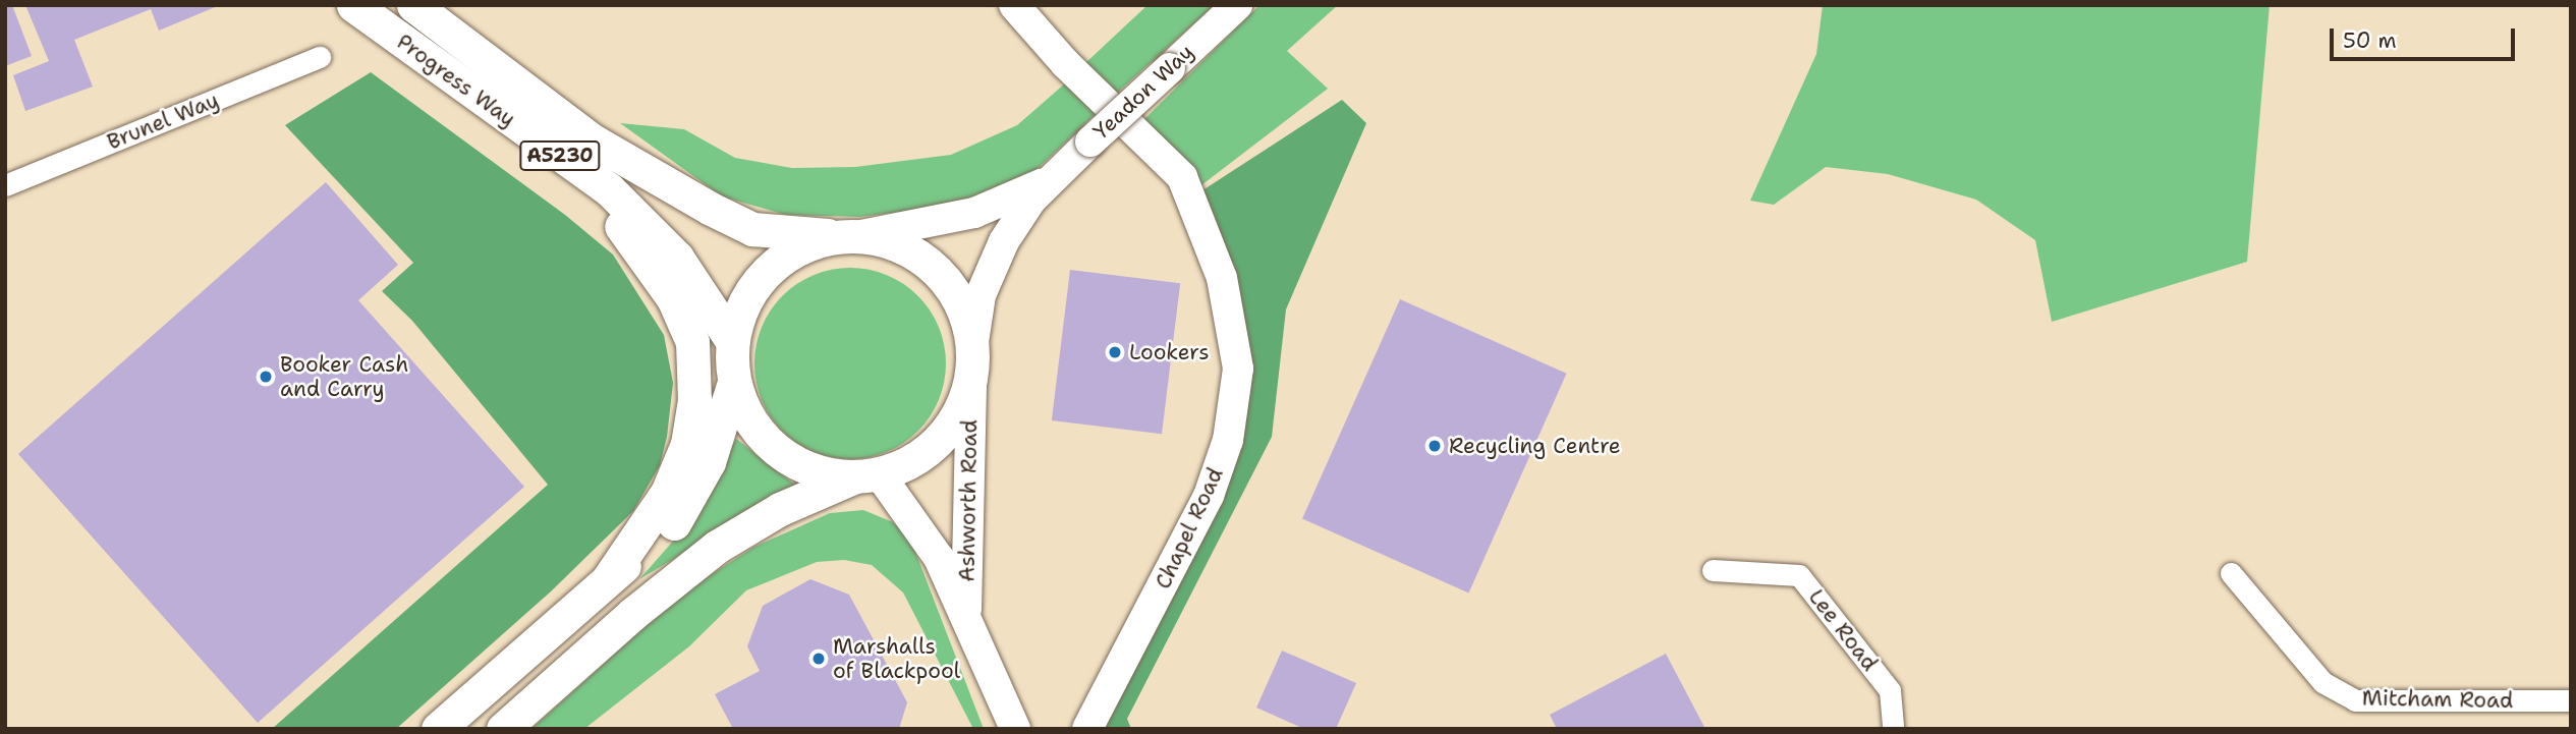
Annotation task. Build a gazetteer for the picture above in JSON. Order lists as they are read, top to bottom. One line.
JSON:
{"streets":{"main road":["Progress Way","A5230"],"street":["Yeadon Way","Brunel Way","Ashworth Road","Chapel Road","Lee Road","Mitcham Road"]},"crossings":[["Progress Way","Yeadon Way"],["Progress Way","A5230"],["Progress Way","Ashworth Road"],["Yeadon Way","A5230"],["Yeadon Way","Ashworth Road"],["A5230","Ashworth Road"]],"places":["Lookers","Booker Cash and Carry","Recycling Centre","Marshalls of Blackpool"],"scale_bar":"50 m"}
